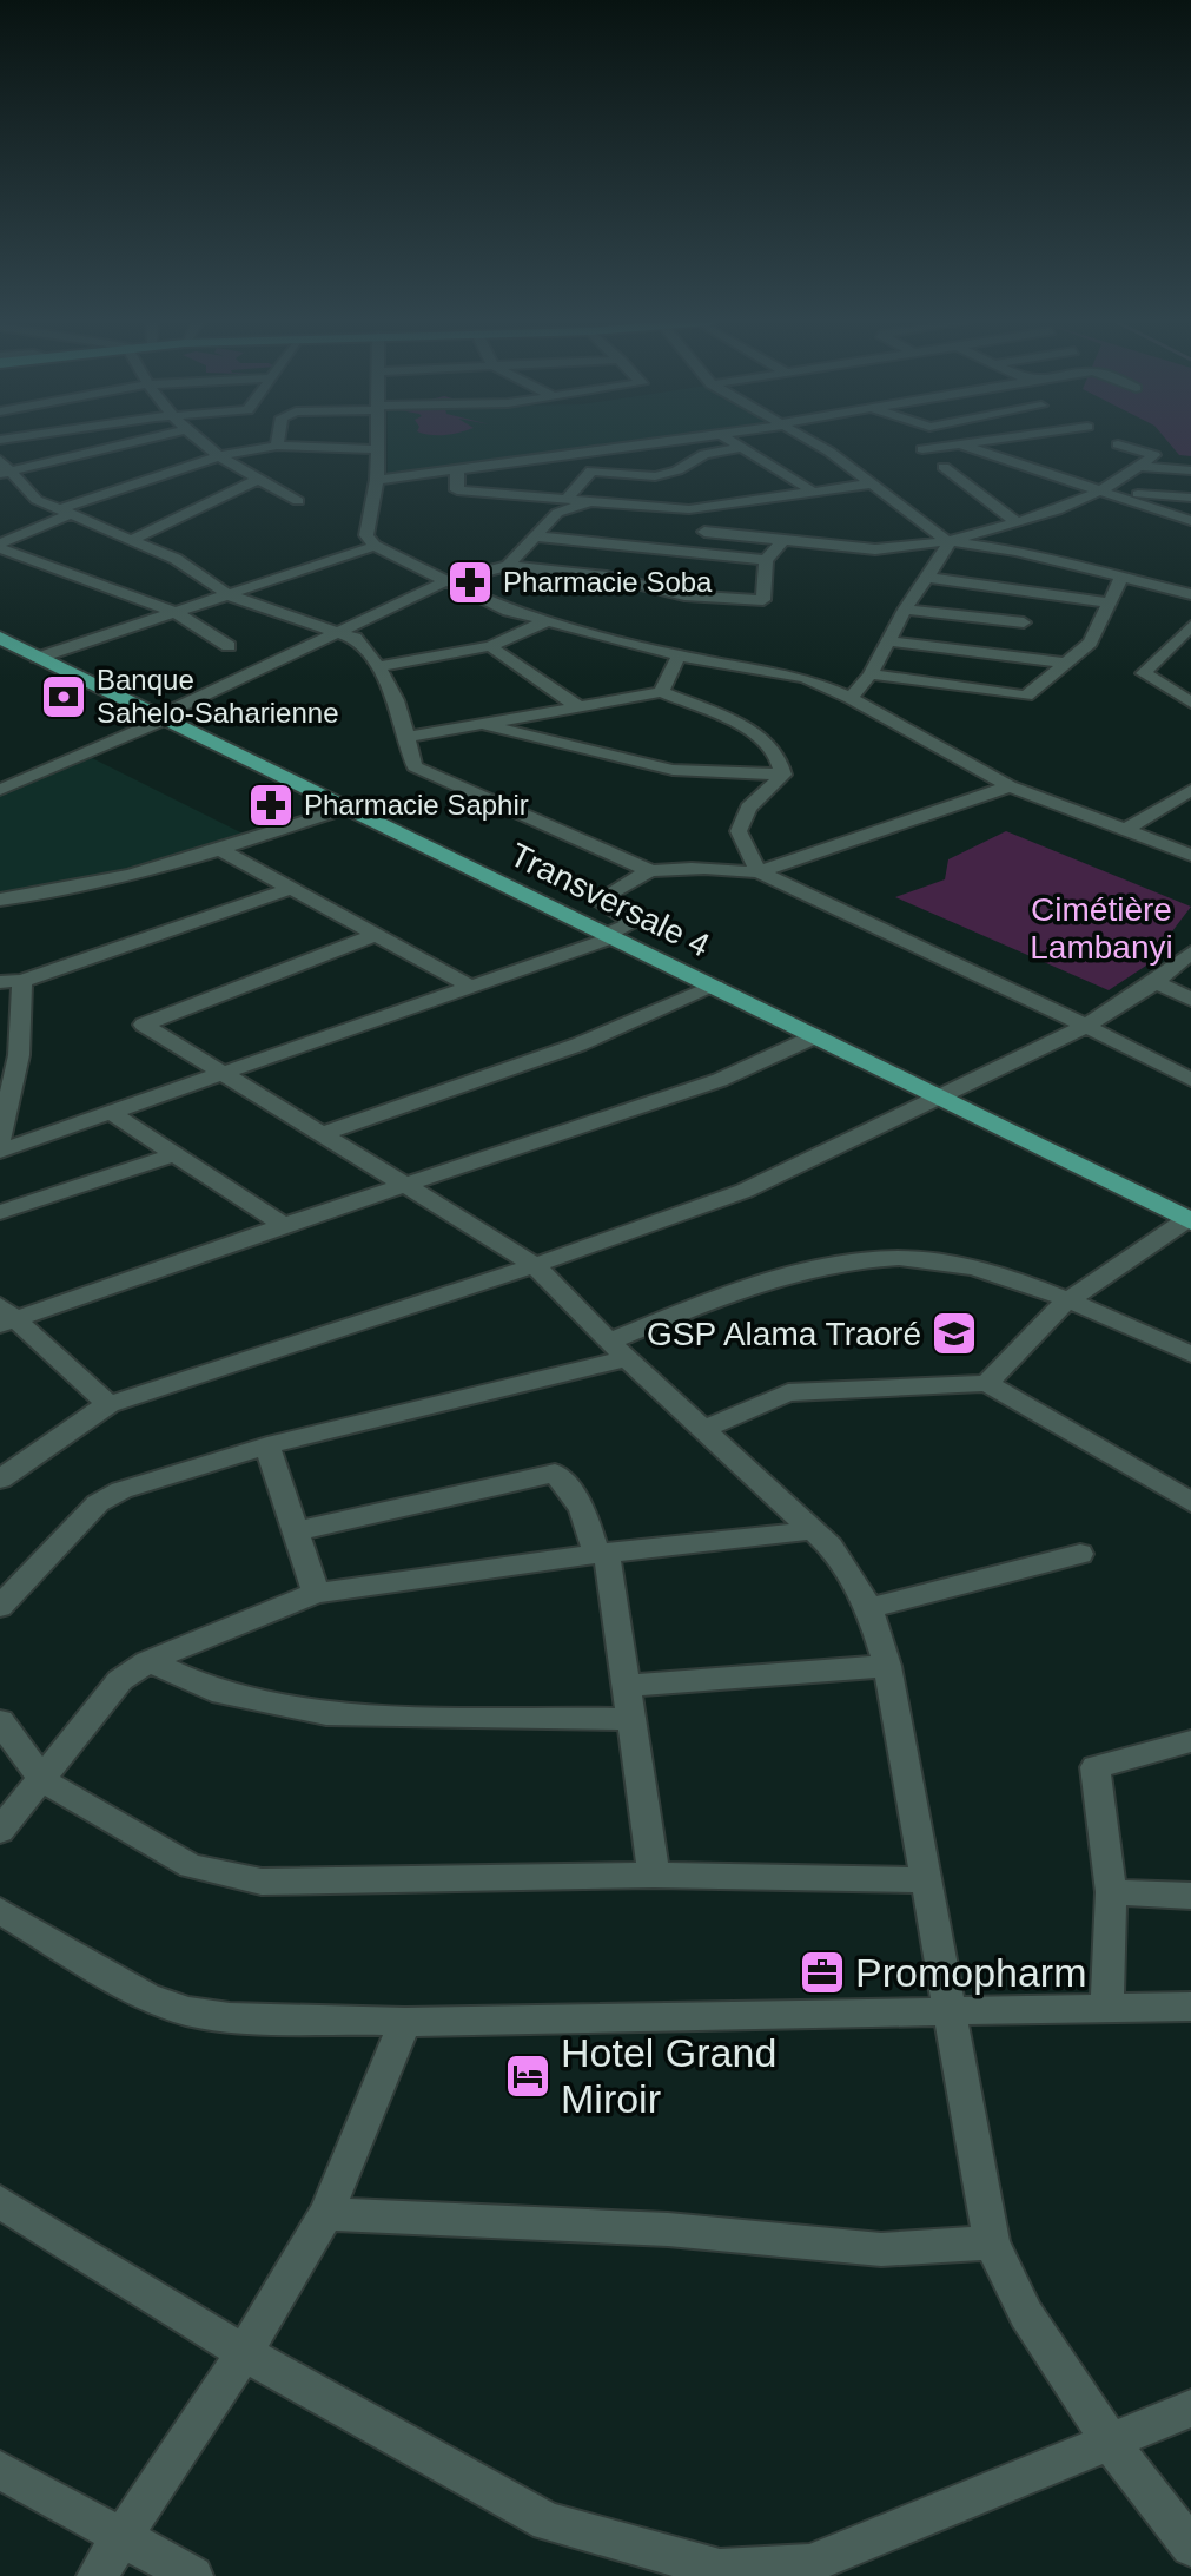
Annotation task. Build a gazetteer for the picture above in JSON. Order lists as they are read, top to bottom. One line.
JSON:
{"streets":{"main road":["Transversale 4"]},"parks":["Cimétière Lambanyi"],"places":{"pharmacy":["Pharmacie Soba","Pharmacie Saphir"],"bank":["Banque Sahelo-Saharienne"],"school or university":["GSP Alama Traoré"],"office":["Promopharm"],"hotel":["Hotel Grand Miroir"]}}
